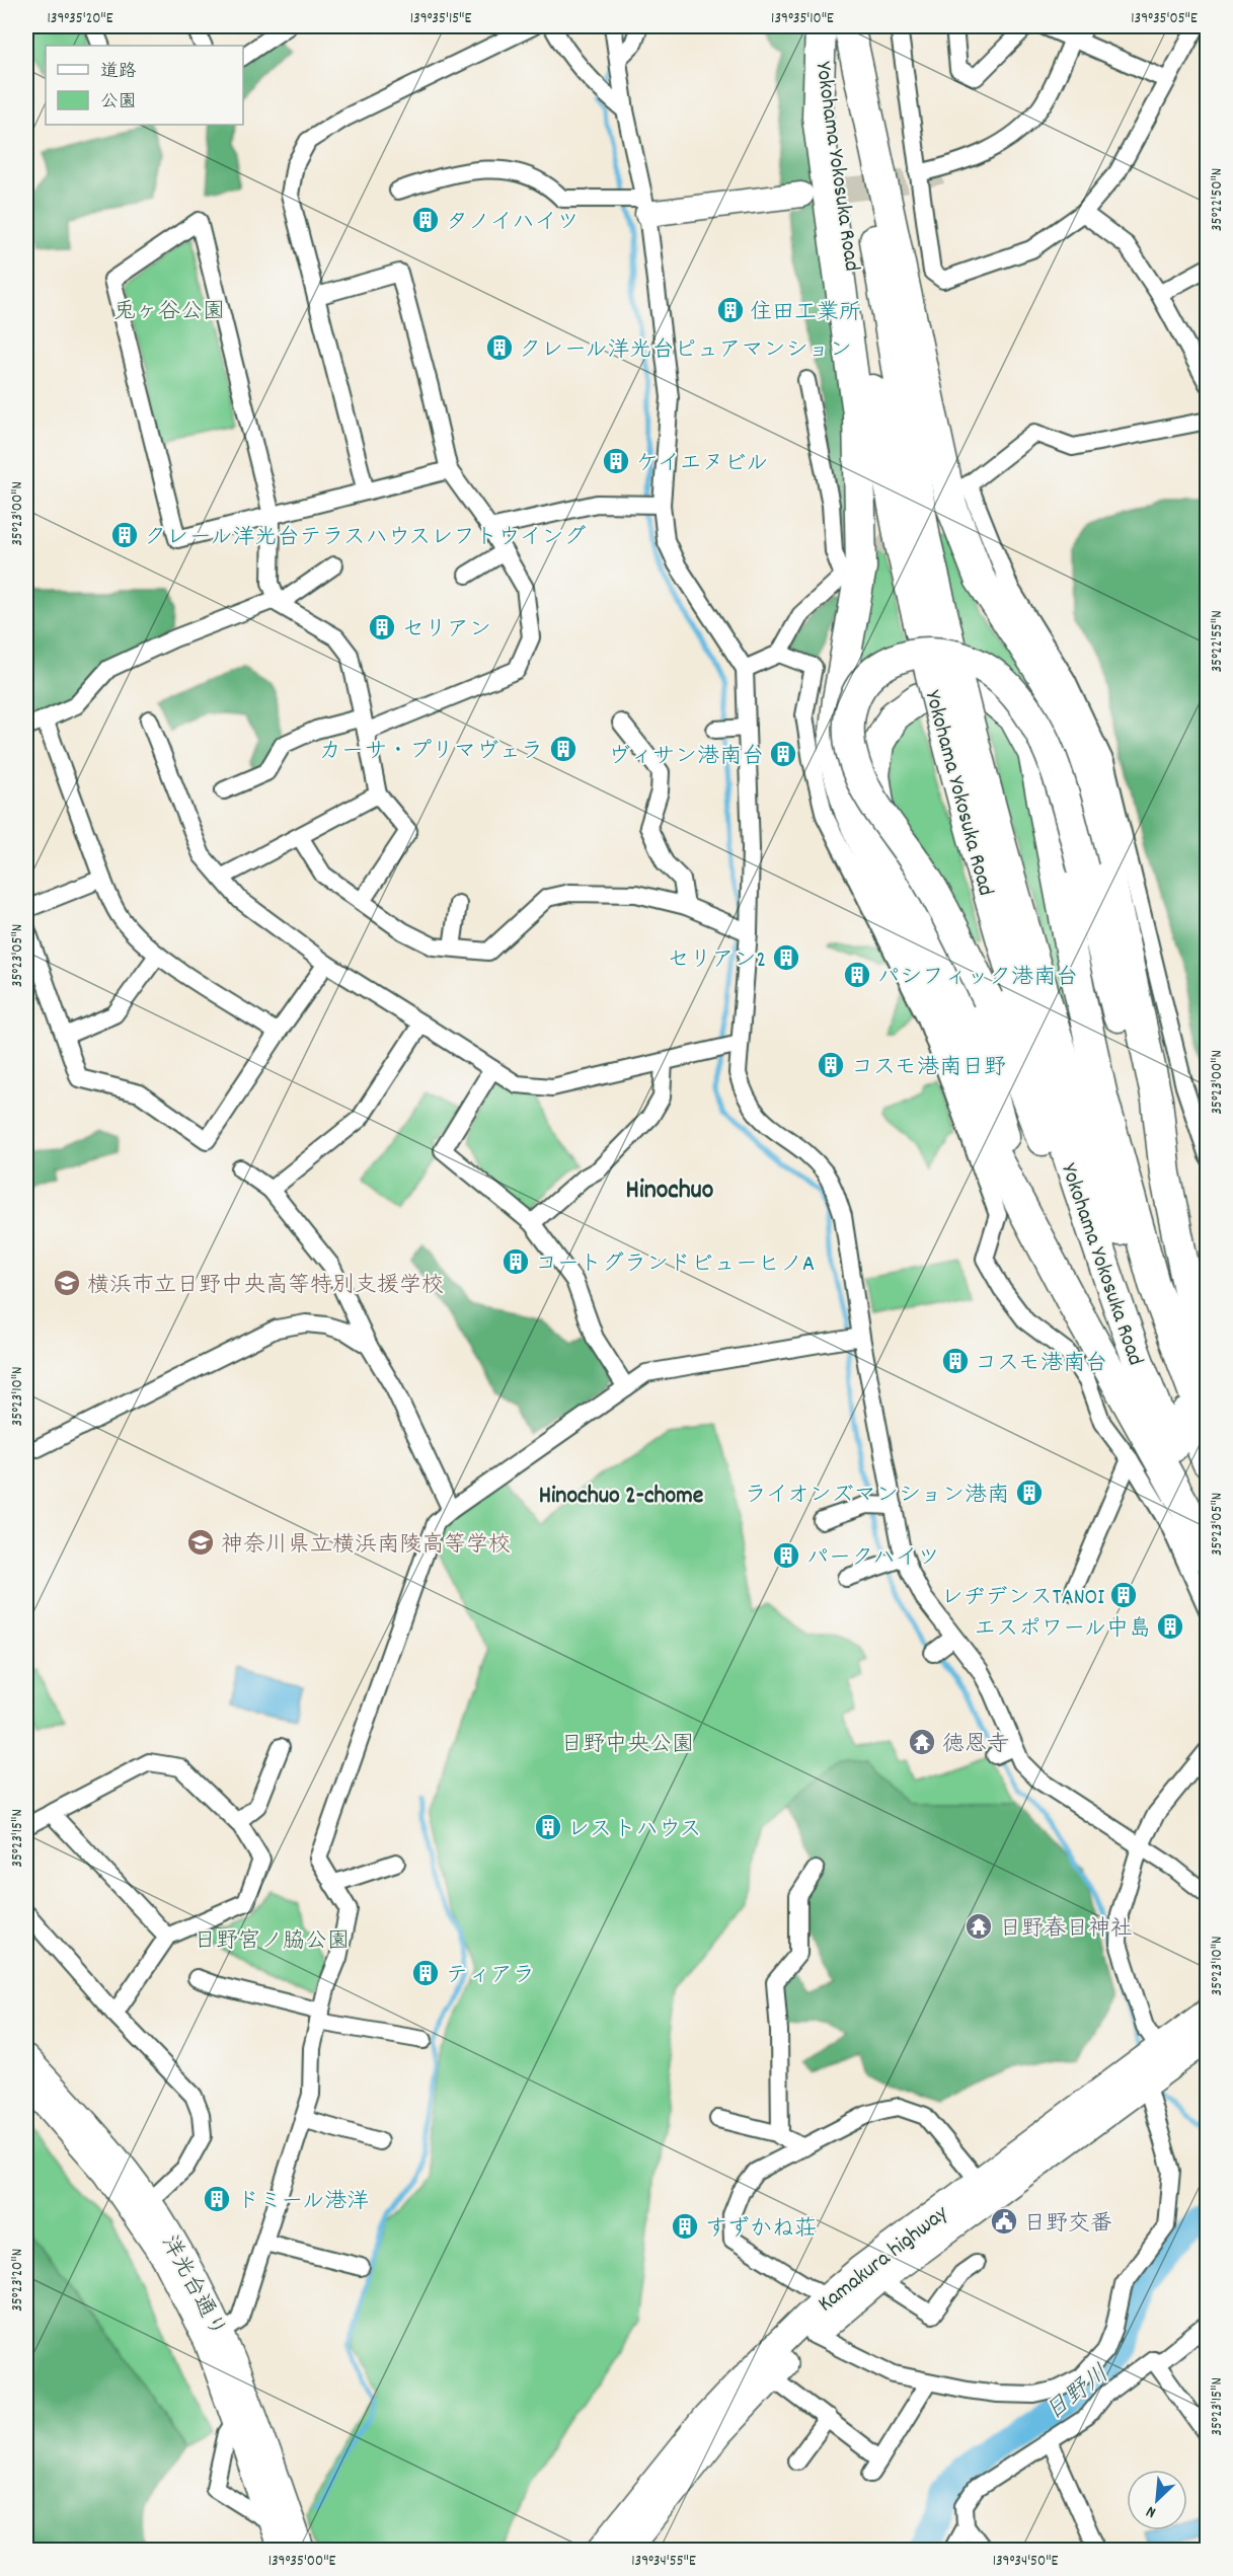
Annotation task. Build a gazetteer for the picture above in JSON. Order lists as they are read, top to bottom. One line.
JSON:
{"streets":{"highway":["Yokohama Yokosuka Road"],"main road":["Kamakura highway"],"street":["洋光台通り"]},"districts":["Hinochuo","Hinochuo 2-chome"],"water":["日野川"],"parks":["兎ヶ谷公園","日野中央公園","日野宮ノ脇公園"],"places":{"building":["タノイハイツ","住田工業所","クレール洋光台ピュアマンション","ケイエヌビル","クレール洋光台テラスハウスレフトウイング","セリアン","カーサ・プリマヴェラ","ヴィサン港南台","セリアン2","パシフィック港南台","コスモ港南日野","コートグランドビューヒノA","コスモ港南台","ライオンズマンション港南","パークハイツ","レヂデンスTANOI","エスポワール中島","レストハウス","ティアラ","ドミール港洋","すずかね荘"],"school or university":["横浜市立日野中央高等特別支援学校","神奈川県立横浜南陵高等学校"],"temple":["徳恩寺","日野春日神社"],"public building":["日野交番"]},"legend":["道路","公園"],"north":"bottom left","coordinates":["139°35'20\"E","139°35'15\"E","139°35'10\"E","139°35'05\"E","35°22'50\"N","35°23'00\"N","35°22'55\"N","35°23'05\"N","35°23'10\"N","35°23'15\"N","35°23'20\"N","139°35'00\"E","139°34'55\"E","139°34'50\"E"]}
